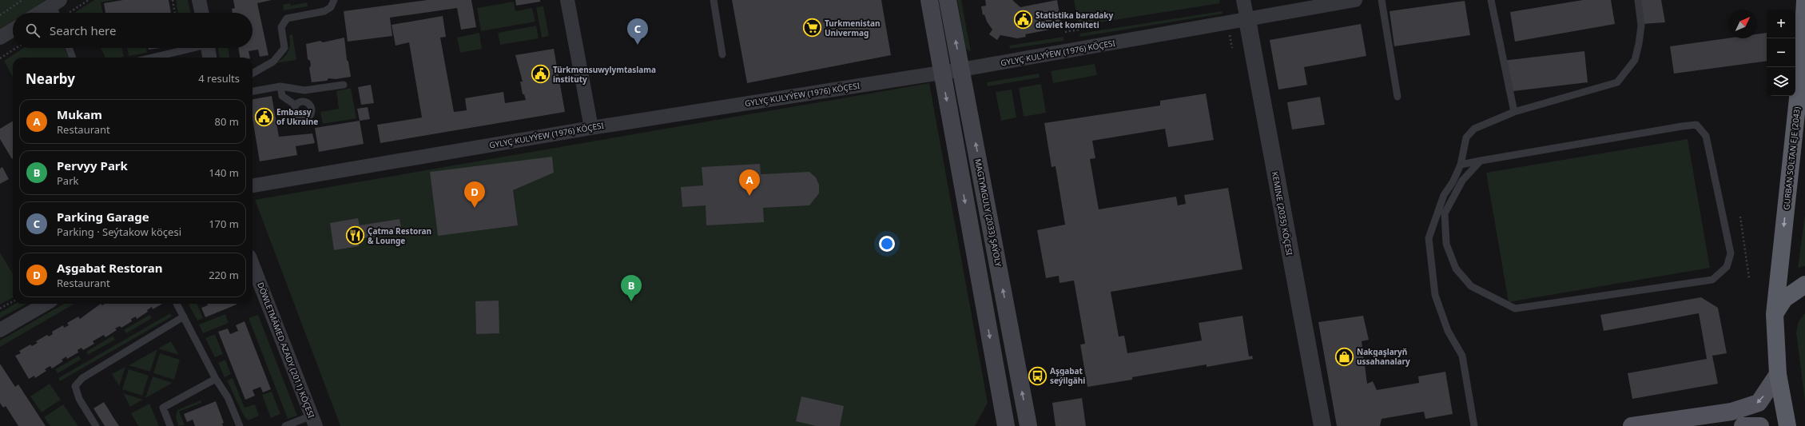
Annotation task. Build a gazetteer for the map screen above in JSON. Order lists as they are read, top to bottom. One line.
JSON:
{"streets":{"highway":["GURBAN SOLTAN EJE (2043)"],"main road":["MAGTYMGULY (2033) ŞAÝOLY"],"street":["GYLYÇ KULYÝEW (1976) KÖÇESI","KEMINE (2035) KÖÇESI","DÖWLETMÄMED AZADY (2011) KÖÇESI"]},"crossings":[["GYLYÇ KULYÝEW (1976) KÖÇESI","MAGTYMGULY (2033) ŞAÝOLY"],["GYLYÇ KULYÝEW (1976) KÖÇESI","KEMINE (2035) KÖÇESI"]],"one_way":["GURBAN SOLTAN EJE (2043)"],"places":{"public building":["Statistika baradaky döwlet komiteti","Türkmensuwylymtaslama instituty","Embassy of Ukraine"],"supermarket":["Turkmenistan Univermag"],"restaurant":["Çatma Restoran & Lounge"],"shop":["Nakgaşlaryň ussahanalary"],"bus stop":["Aşgabat seýilgähi"]},"north":"top right","page":{"map_buttons":["+","−"],"search":"Search here","pins":["C","A","D","B"],"heading":["Nearby","4 results"],"list":[{"mark":"A","name":"Mukam","note":"Restaurant","value":"80 m"},{"mark":"B","name":"Pervyy Park","note":"Park","value":"140 m"},{"mark":"C","name":"Parking Garage","note":"Parking · Seýtakow köçesi","value":"170 m"},{"mark":"D","name":"Aşgabat Restoran","note":"Restaurant","value":"220 m"}]}}
